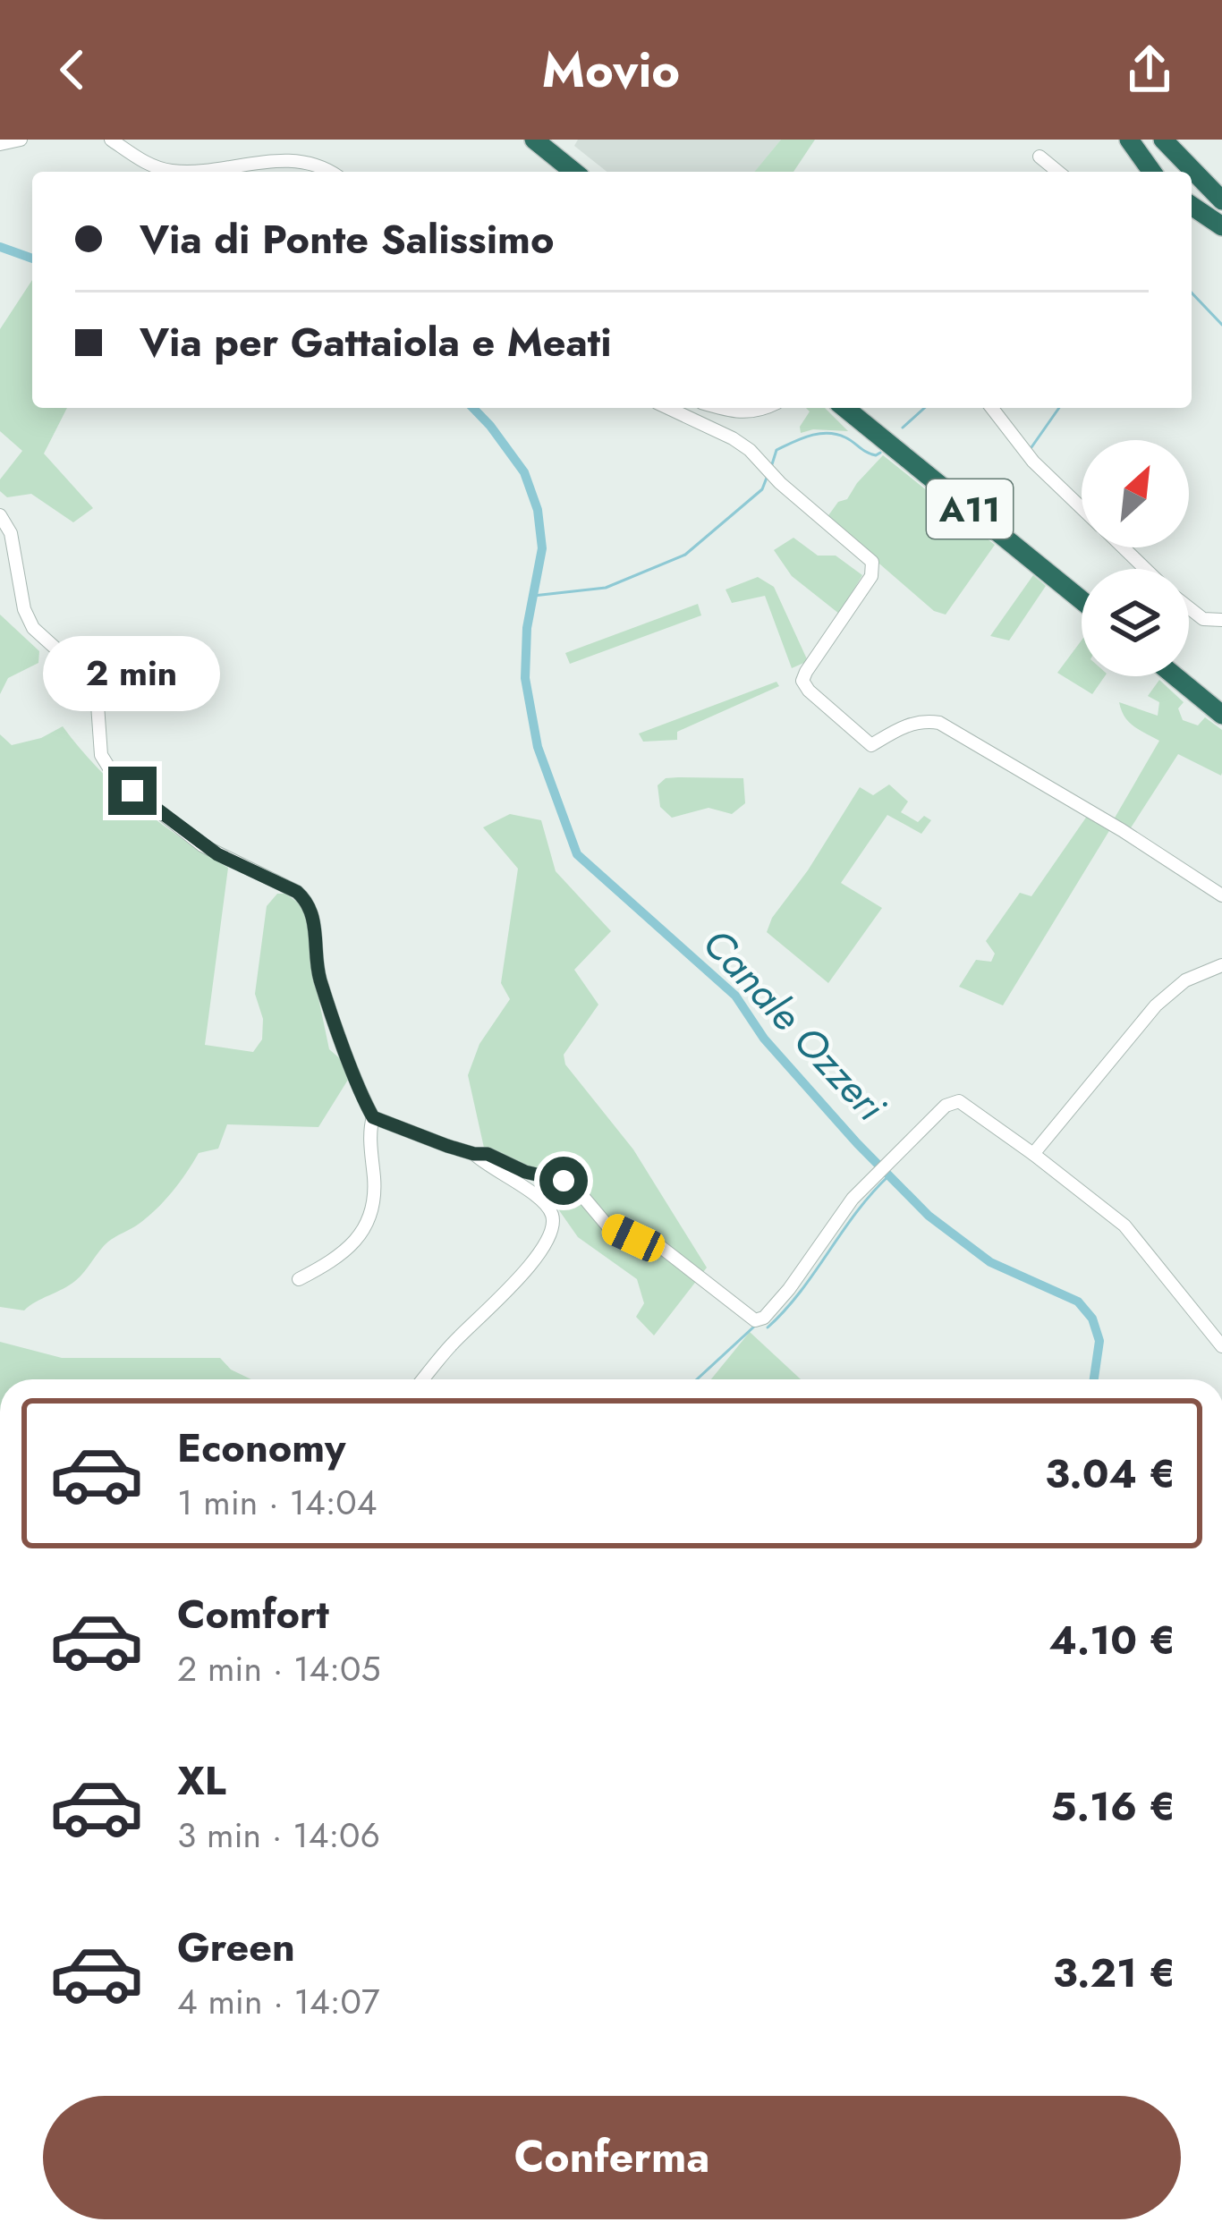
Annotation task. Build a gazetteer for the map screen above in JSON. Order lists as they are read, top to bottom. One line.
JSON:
{"streets":{"highway":["A11"]},"water":["Canale Ozzeri"],"north":"top right","page":{"header":"Movio","banner":["Via di Ponte Salissimo","Via per Gattaiola e Meati"],"bubble":"2 min","list":[{"name":"Economy","note":"1 min · 14:04","value":"3.04 €"},{"name":"Comfort","note":"2 min · 14:05","value":"4.10 €"},{"name":"XL","note":"3 min · 14:06","value":"5.16 €"},{"name":"Green","note":"4 min · 14:07","value":"3.21 €"}],"buttons":"Conferma"}}
